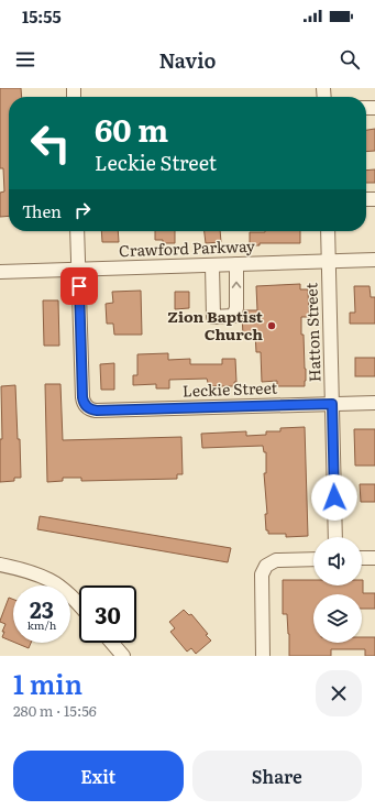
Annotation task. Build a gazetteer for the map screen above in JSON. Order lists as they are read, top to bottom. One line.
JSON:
{"streets":{"street":["Crawford Parkway","Hatton Street","Leckie Street"]},"crossings":[["Crawford Parkway","Hatton Street"],["Crawford Parkway","Leckie Street"],["Hatton Street","Leckie Street"]],"places":["Zion Baptist Church"],"page":{"status":"15:55","header":"Navio","turn":["60 m","Leckie Street"],"then":"Then","speed":"23 km/h","limit":"30","heading":["1 min","280 m · 15:56"],"buttons":["Exit","Share"]}}
